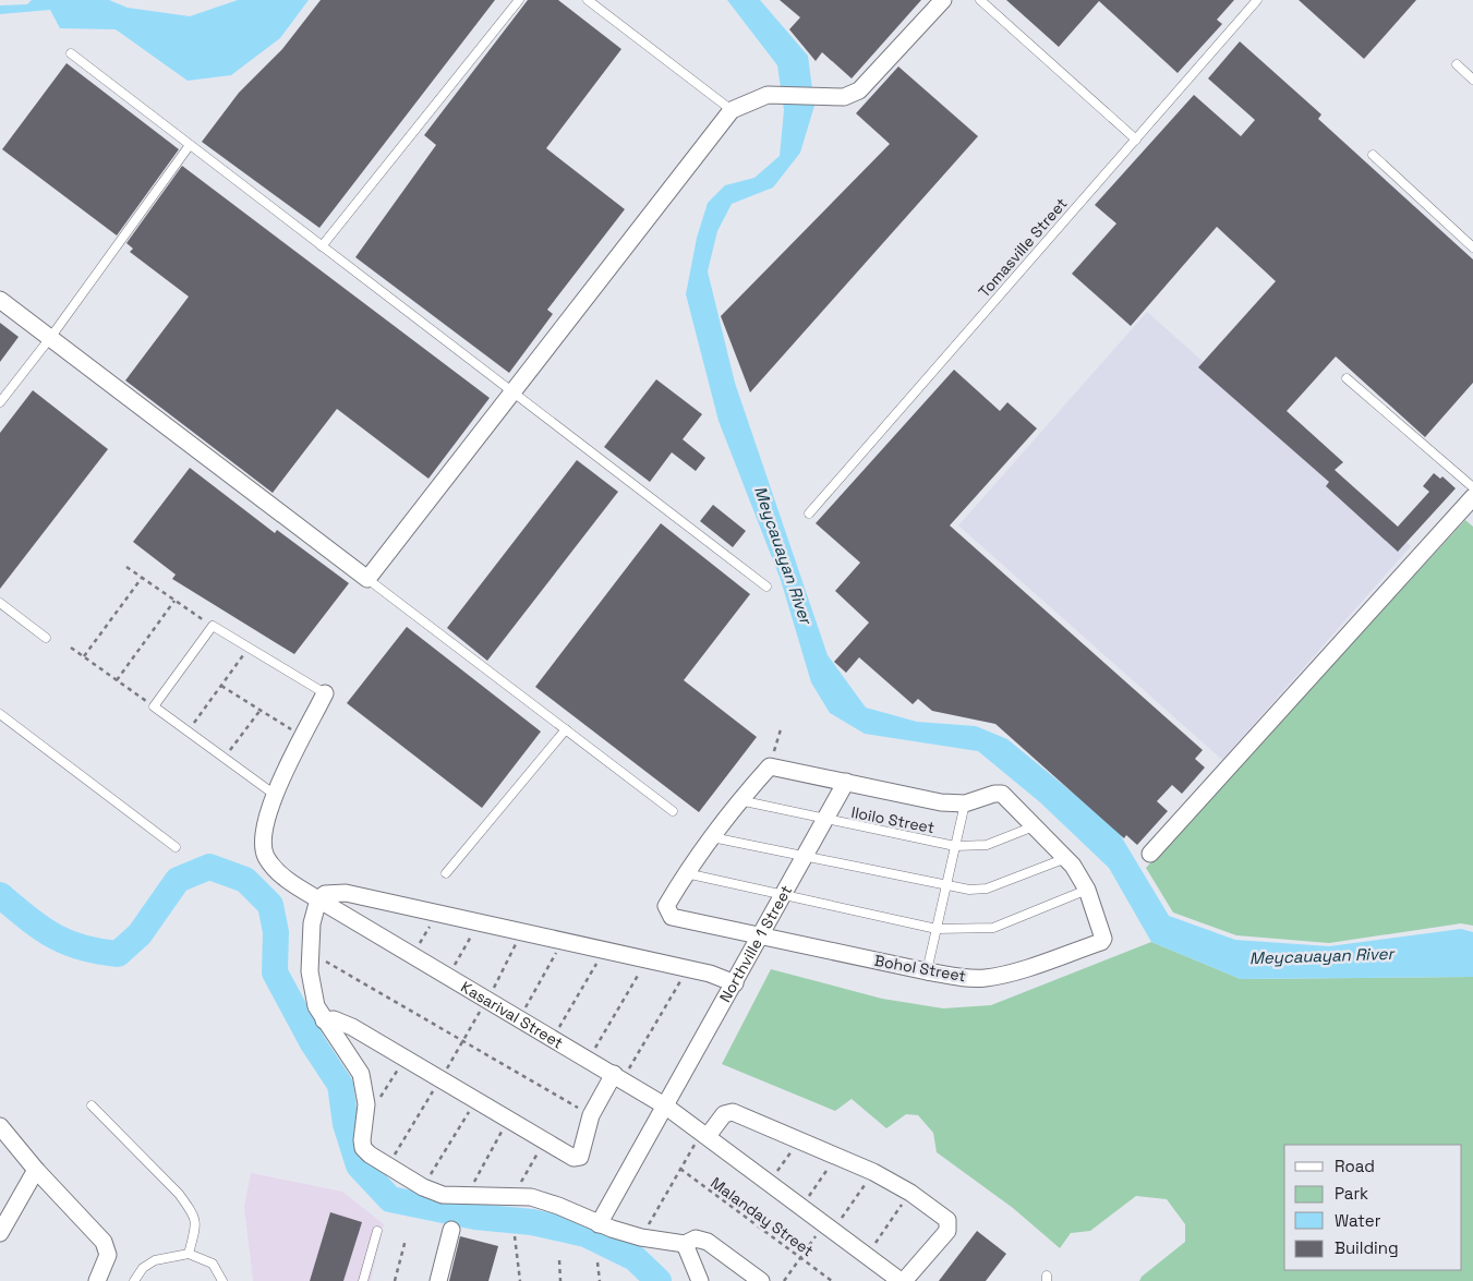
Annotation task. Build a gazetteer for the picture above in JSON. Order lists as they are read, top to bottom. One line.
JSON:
{"streets":{"street":["Northville 1 Street","Bohol Street","Kasarival Street"],"lane":["Tomasville Street","Iloilo Street"],"path":["Malanday Street"]},"crossings":[["Iloilo Street","Northville 1 Street"],["Northville 1 Street","Bohol Street"],["Northville 1 Street","Kasarival Street"]],"water":["Meycauayan River"],"legend":["Road","Park","Water","Building"]}
